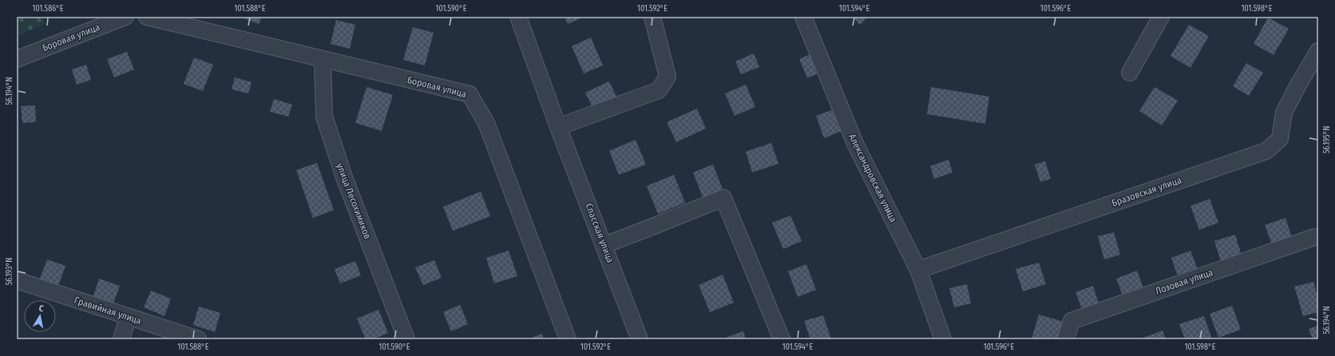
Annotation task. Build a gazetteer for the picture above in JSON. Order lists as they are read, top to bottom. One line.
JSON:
{"streets":{"street":["Боровая улица","Александровская улица","Бразовская улица","улица Лесохимиков","Спасская улица","Лозовая улица","Гравийная улица"]},"crossings":[["Боровая улица","улица Лесохимиков"],["Александровская улица","Бразовская улица"]],"north":"top","coordinates":["101.586°E","101.588°E","101.590°E","101.592°E","101.594°E","101.596°E","101.598°E","56.194°N","56.195°N","56.193°N"]}
